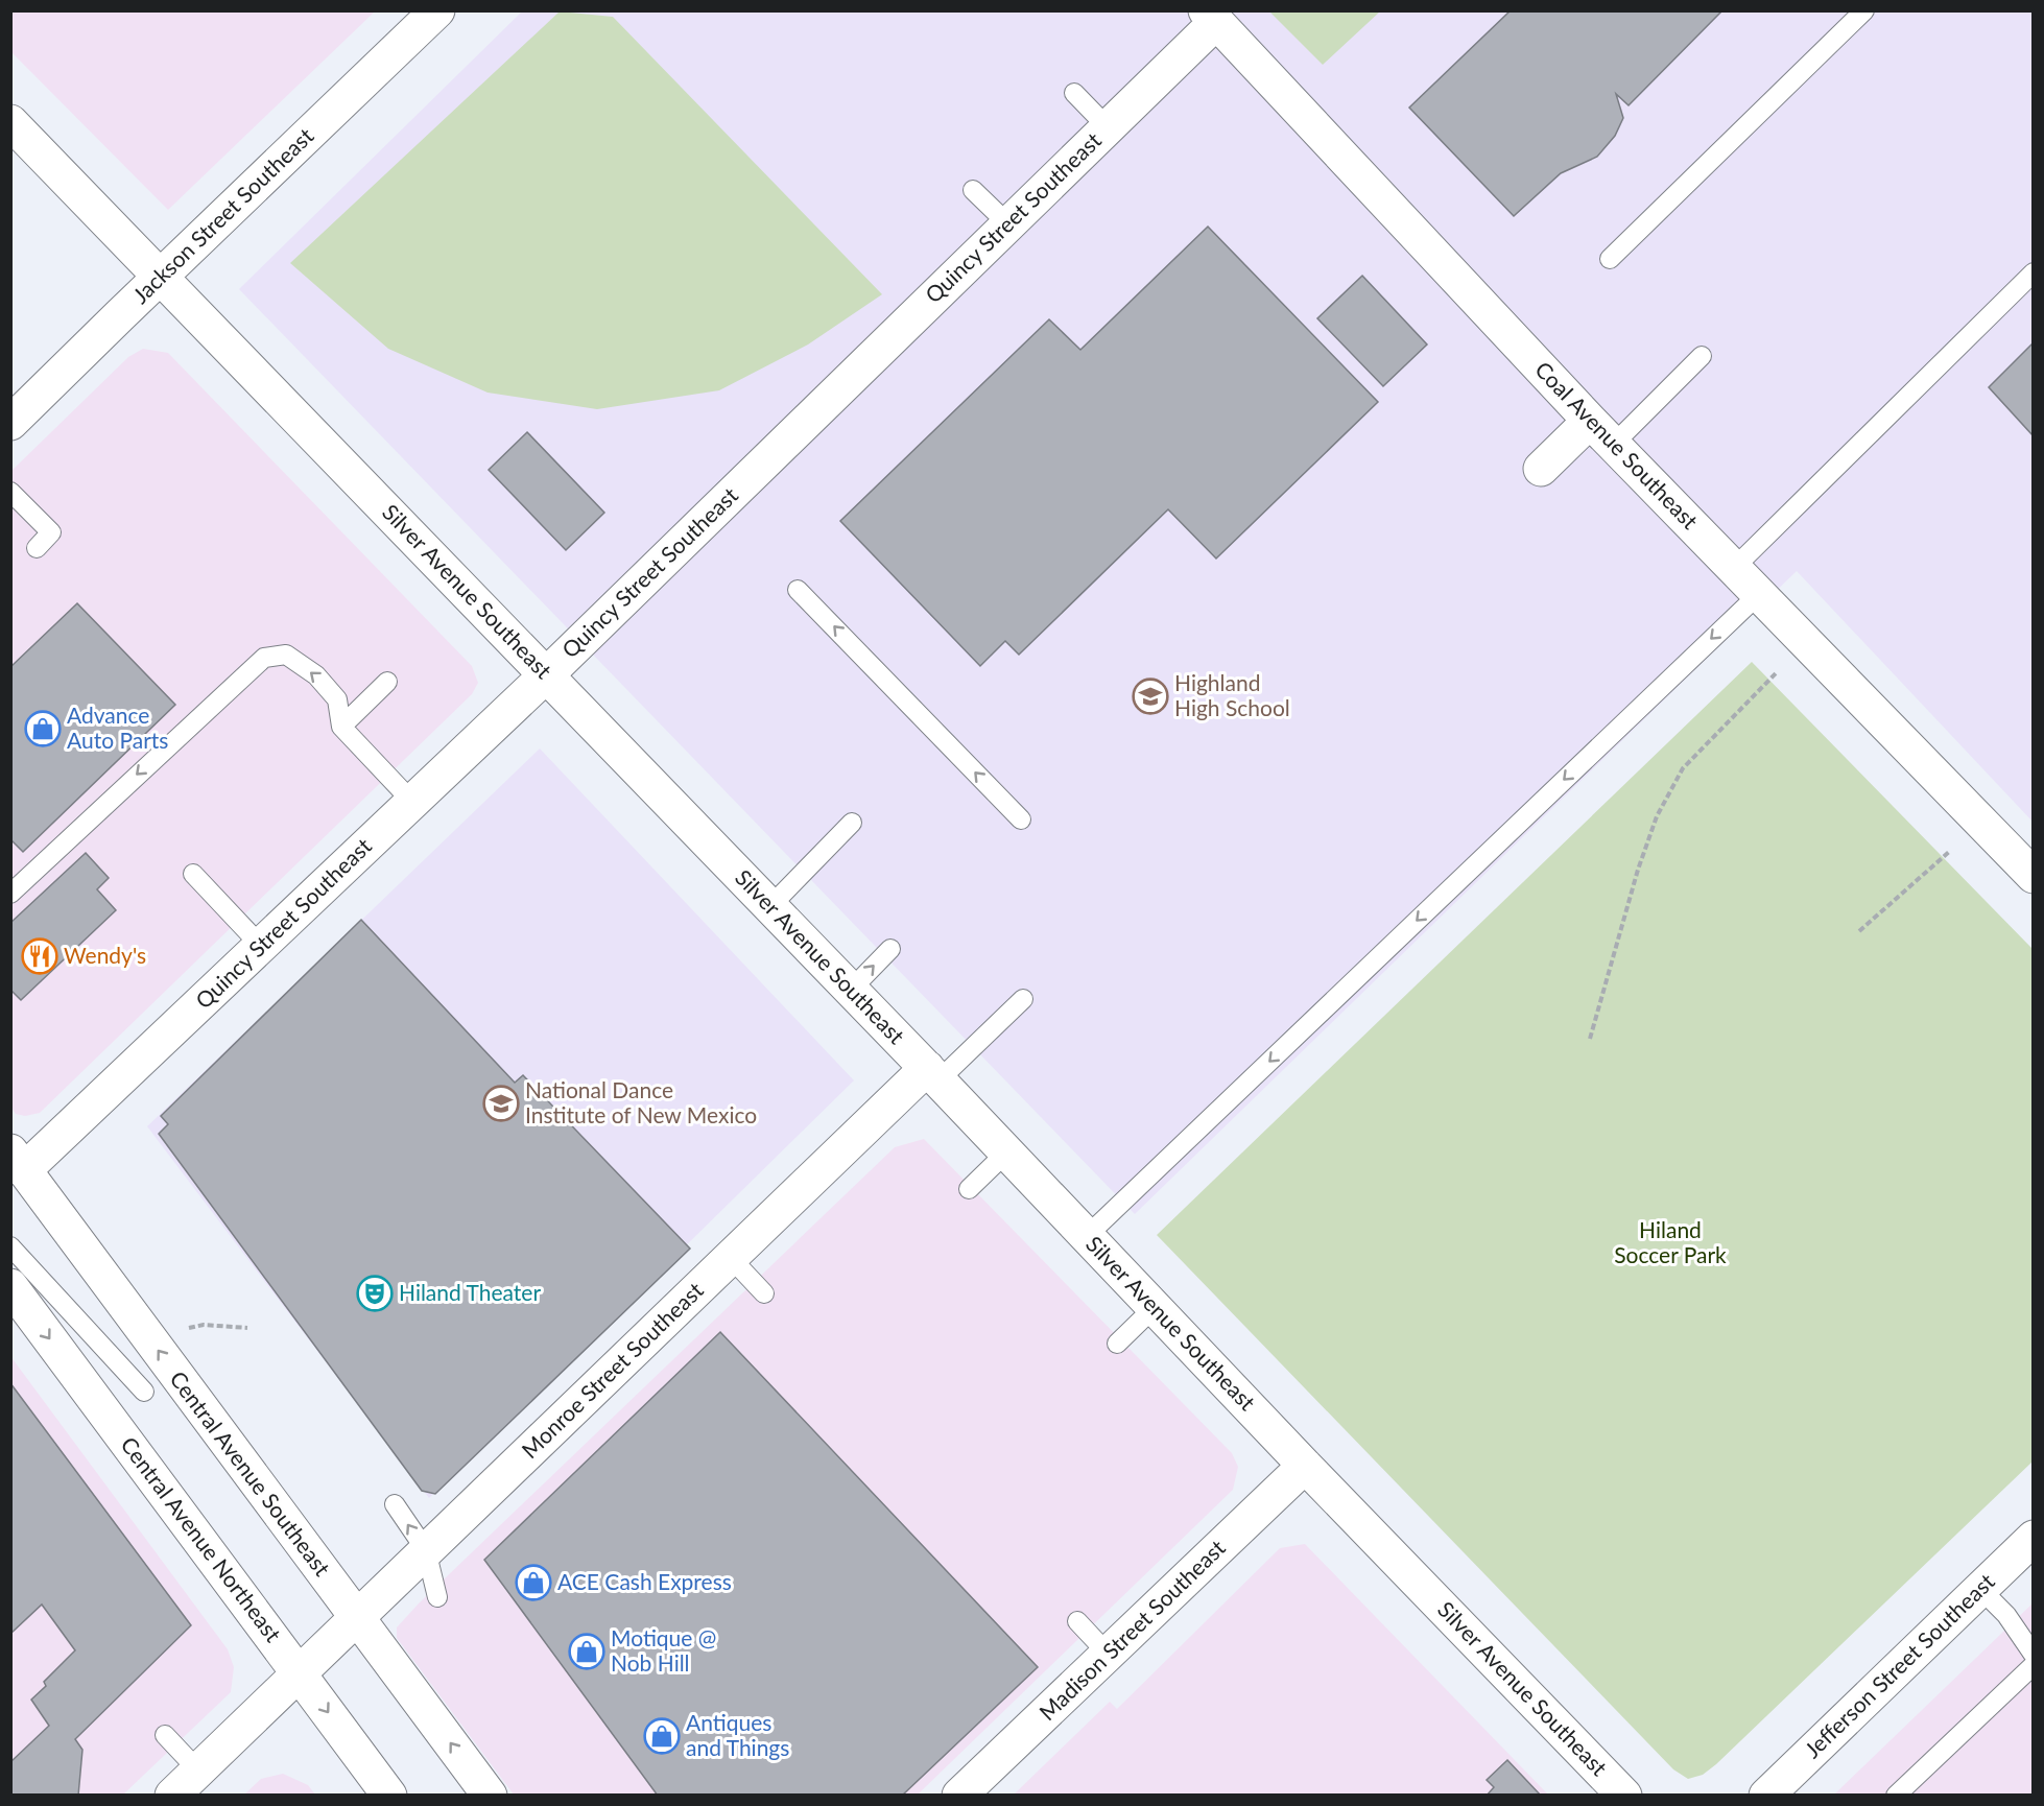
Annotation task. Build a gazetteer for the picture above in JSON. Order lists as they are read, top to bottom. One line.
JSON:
{"streets":{"street":["Jackson Street Southeast","Quincy Street Southeast","Coal Avenue Southeast","Silver Avenue Southeast","Monroe Street Southeast","Central Avenue Southeast","Central Avenue Northeast","Madison Street Southeast","Jefferson Street Southeast"]},"crossings":[["Jackson Street Southeast","Silver Avenue Southeast"],["Quincy Street Southeast","Coal Avenue Southeast"],["Quincy Street Southeast","Silver Avenue Southeast"],["Quincy Street Southeast","Central Avenue Southeast"],["Silver Avenue Southeast","Monroe Street Southeast"],["Silver Avenue Southeast","Madison Street Southeast"],["Monroe Street Southeast","Central Avenue Southeast"],["Monroe Street Southeast","Central Avenue Northeast"]],"one_way":["Central Avenue Southeast","Central Avenue Northeast"],"parks":["Hiland Soccer Park"],"places":{"school or university":["Highland High School","National Dance Institute of New Mexico"],"shop":["Advance Auto Parts","ACE Cash Express","Motique @ Nob Hill","Antiques and Things"],"restaurant":["Wendy's"],"theatre":["Hiland Theater"]}}
